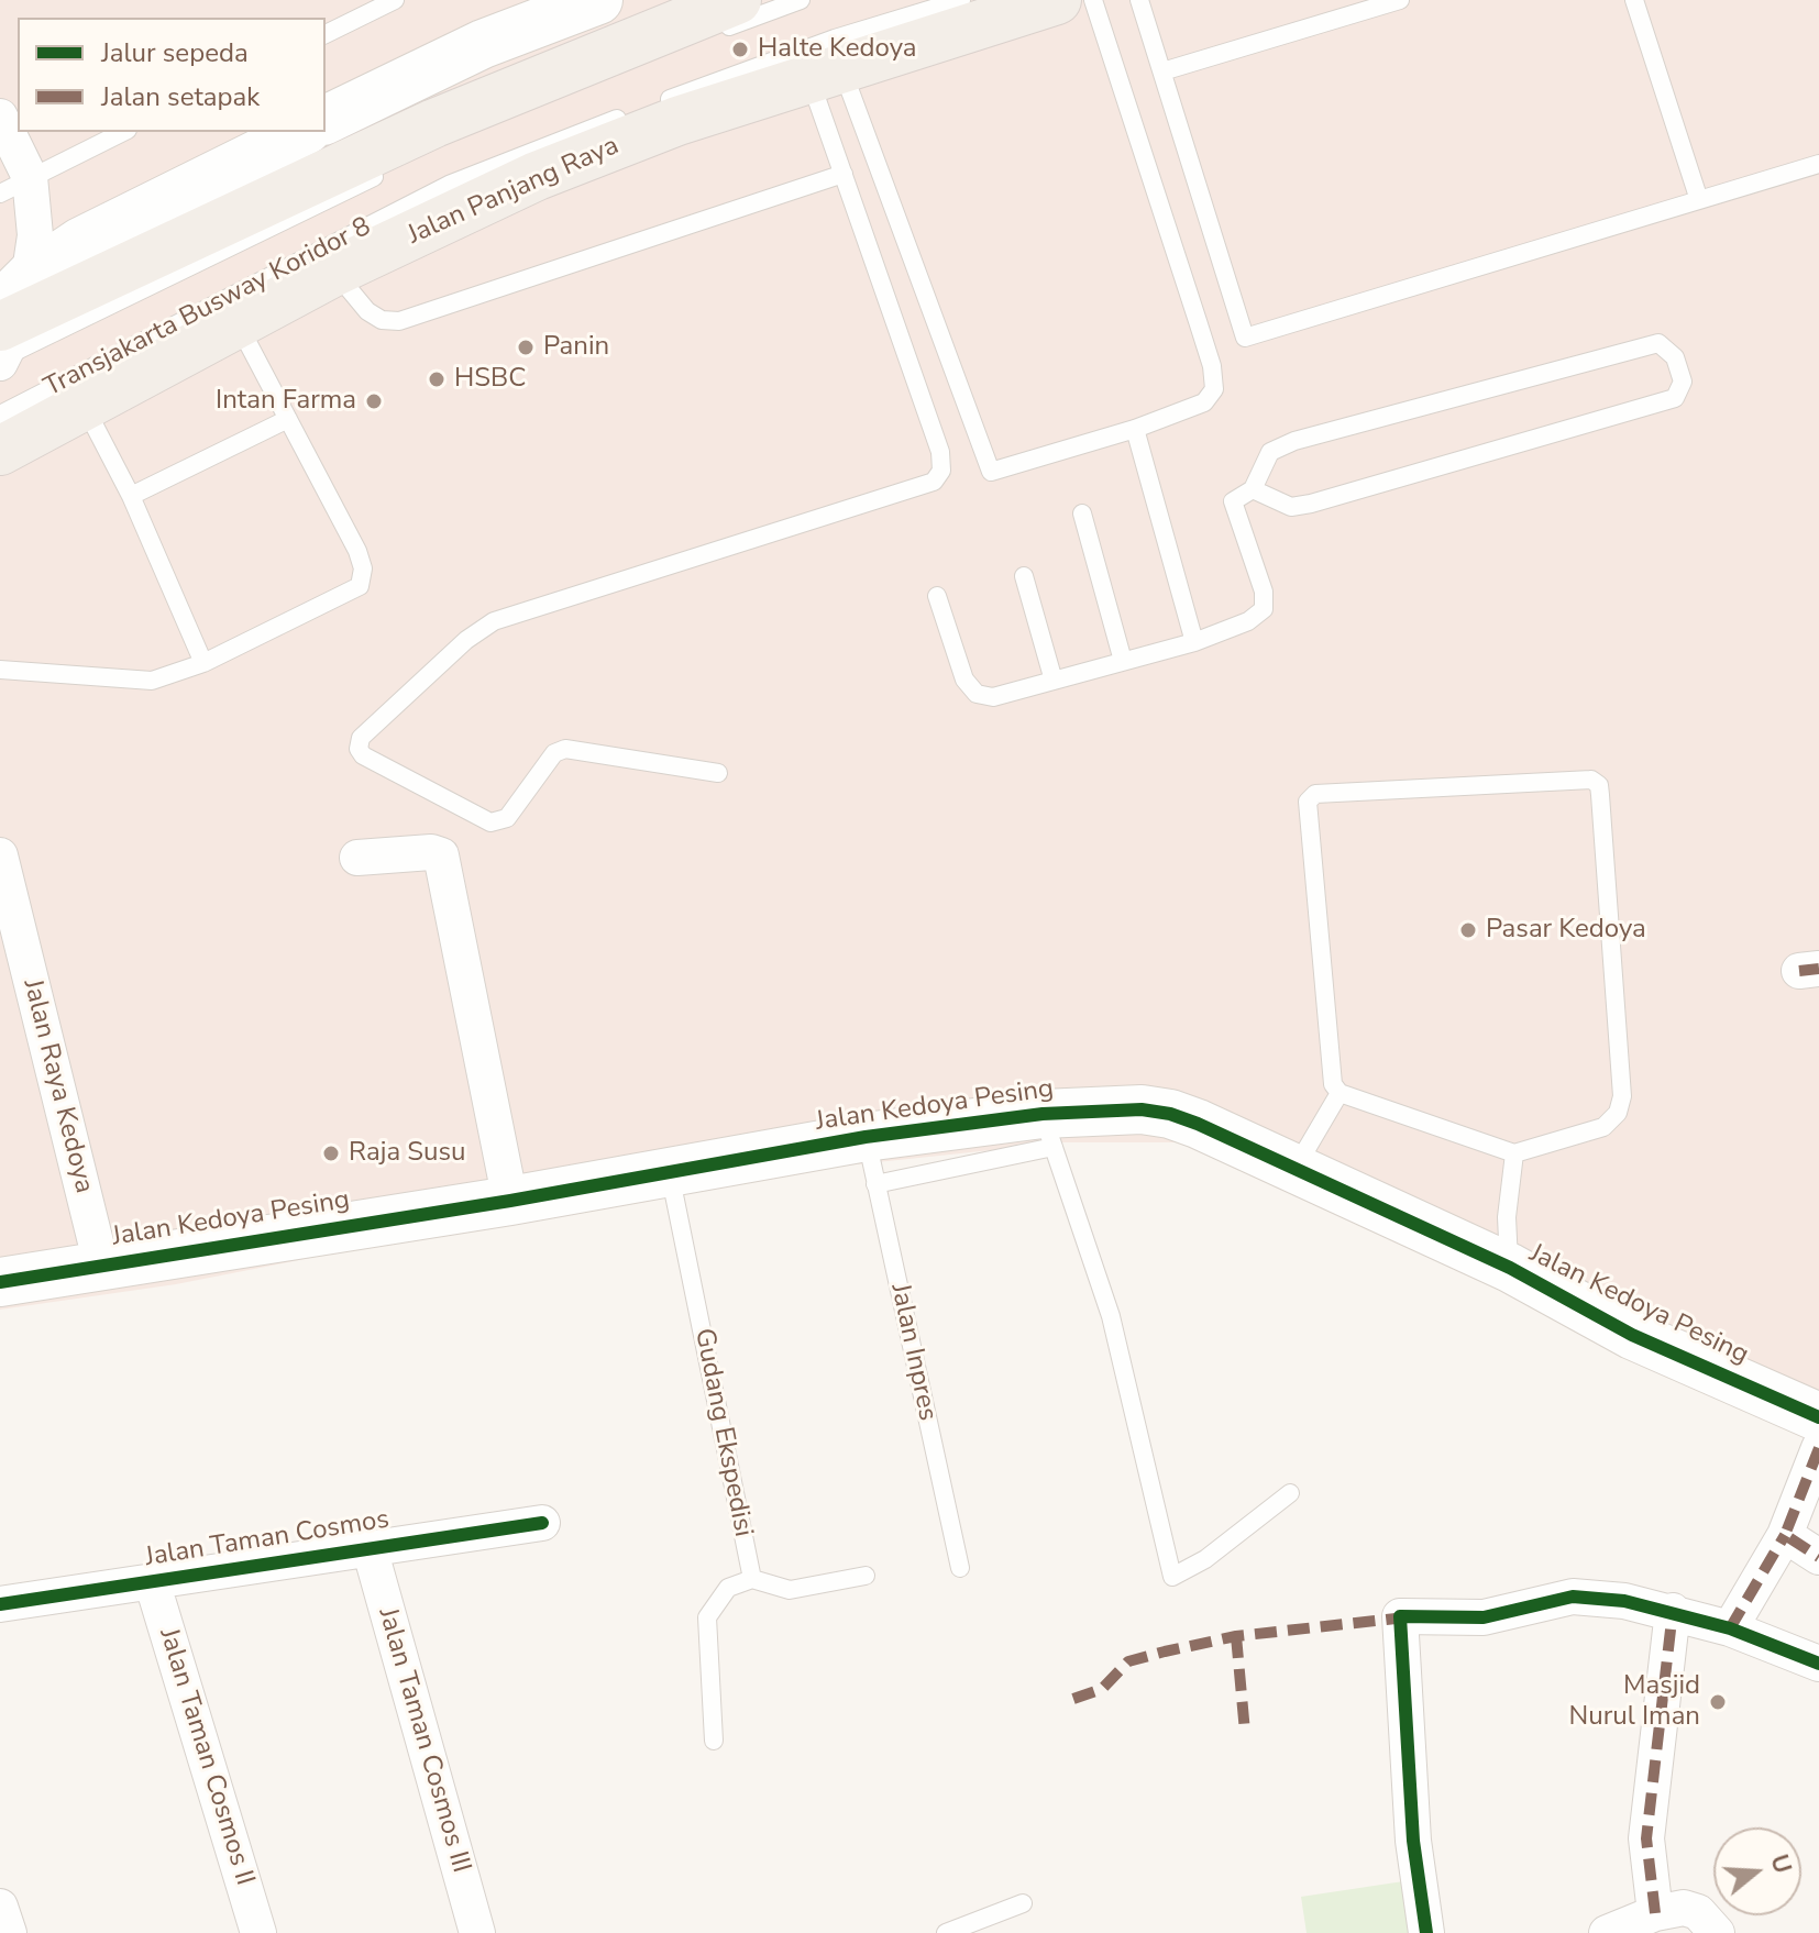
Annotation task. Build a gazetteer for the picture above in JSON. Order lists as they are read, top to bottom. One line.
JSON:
{"streets":{"main road":["Jalan Panjang Raya"],"street":["Jalan Raya Kedoya","Jalan Kedoya Pesing","Jalan Taman Cosmos","Jalan Taman Cosmos III","Jalan Taman Cosmos II"],"lane":["Transjakarta Busway Koridor 8","Jalan Inpres","Gudang Ekspedisi"]},"crossings":[["Jalan Raya Kedoya","Jalan Kedoya Pesing"],["Jalan Kedoya Pesing","Jalan Inpres"],["Jalan Kedoya Pesing","Gudang Ekspedisi"],["Jalan Taman Cosmos","Jalan Taman Cosmos III"],["Jalan Taman Cosmos","Jalan Taman Cosmos II"]],"places":["Halte Kedoya","Panin","HSBC","Intan Farma","Pasar Kedoya","Raja Susu","Masjid Nurul Iman"],"legend":["Jalur sepeda","Jalan setapak"],"north":"right"}
